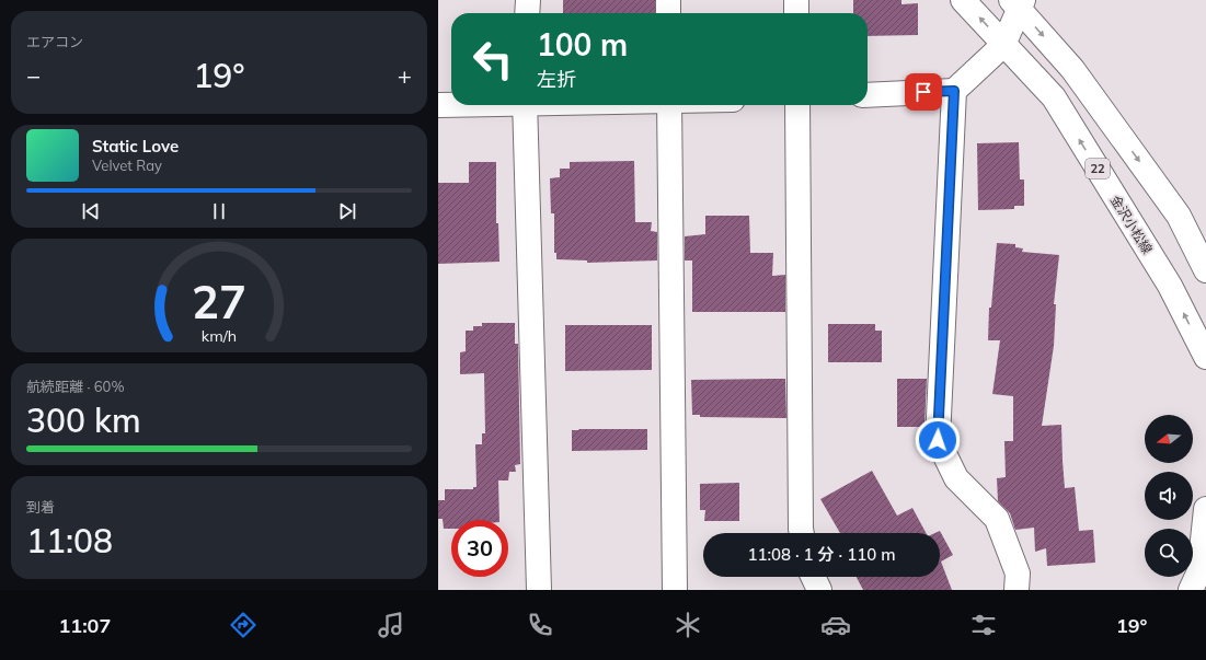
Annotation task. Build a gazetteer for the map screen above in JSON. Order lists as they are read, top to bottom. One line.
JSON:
{"streets":{"street":["22","金沢小松線"]},"north":"left","page":{"tile":["エアコン",["航続距離 · 60%","300 km"],["到着","11:08"]],"turn":["100 m","左折"],"heat":["−","19°","+"],"song":["Static Love","Velvet Ray"],"limit":"30","trip":"11:08 · 1 分 · 110 m","tabs":["11:07","19°"],"gauge":["27","km/h"]}}
